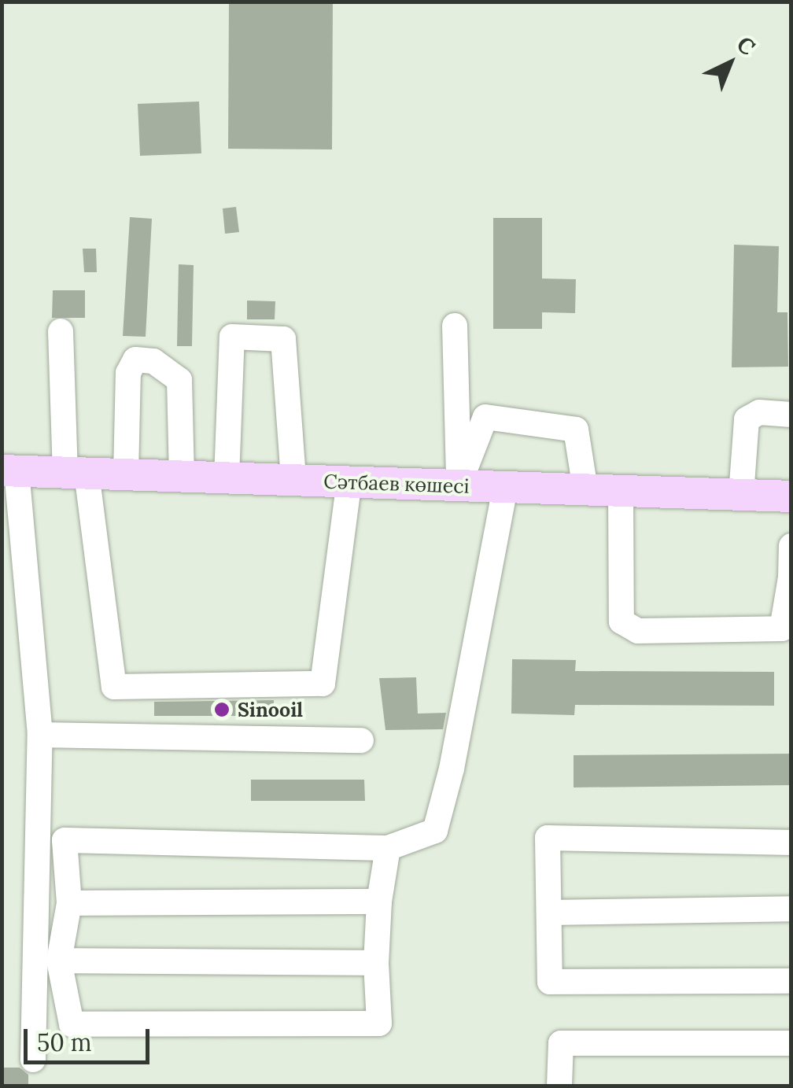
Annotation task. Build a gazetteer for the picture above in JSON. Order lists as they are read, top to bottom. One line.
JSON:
{"streets":{"main road":["Сәтбаев көшесі"]},"places":["Sinooil"],"scale_bar":"50 m","north":"top right"}
